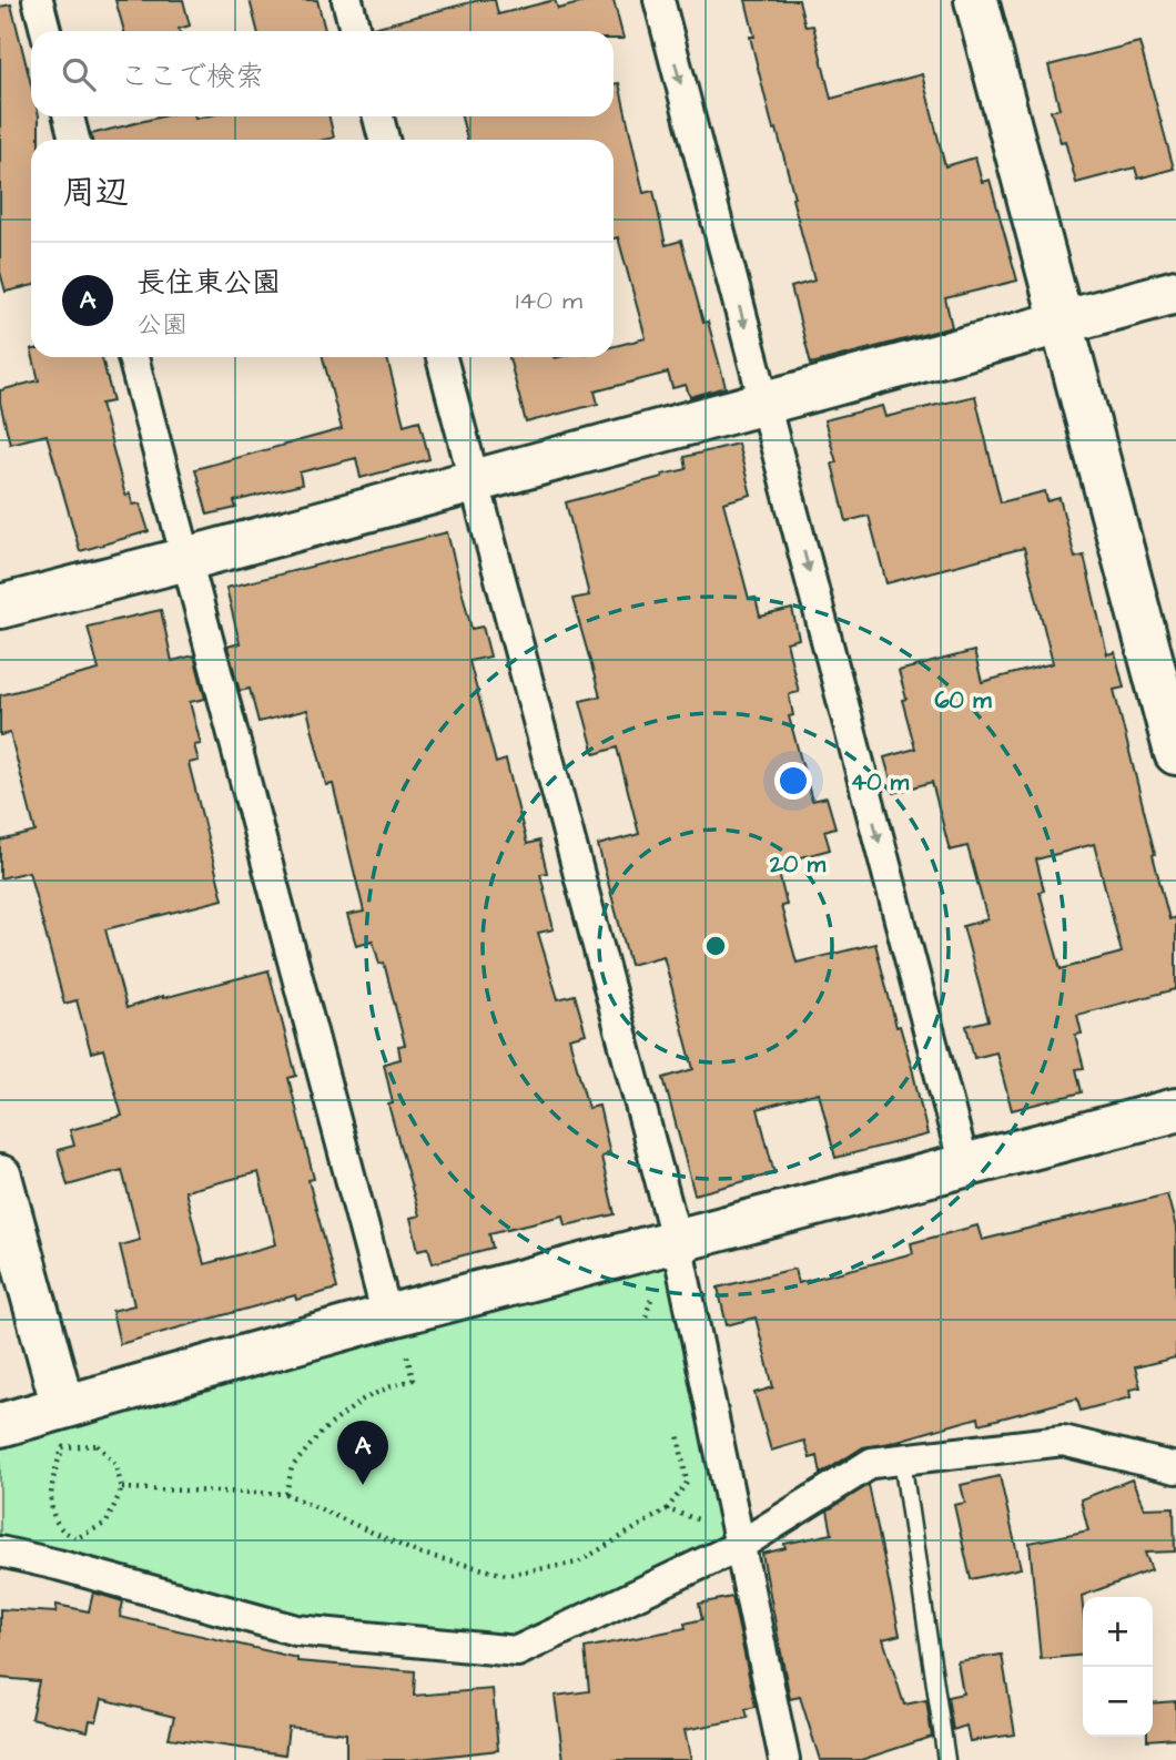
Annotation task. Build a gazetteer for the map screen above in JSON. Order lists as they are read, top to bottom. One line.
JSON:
{"page":{"search":"ここで検索","heading":"周辺","list":[{"mark":"A","name":"長住東公園","note":"公園","value":"140 m"}],"pins":"A","map_buttons":["+","−"]},"rings":["60 m","40 m","20 m"]}
